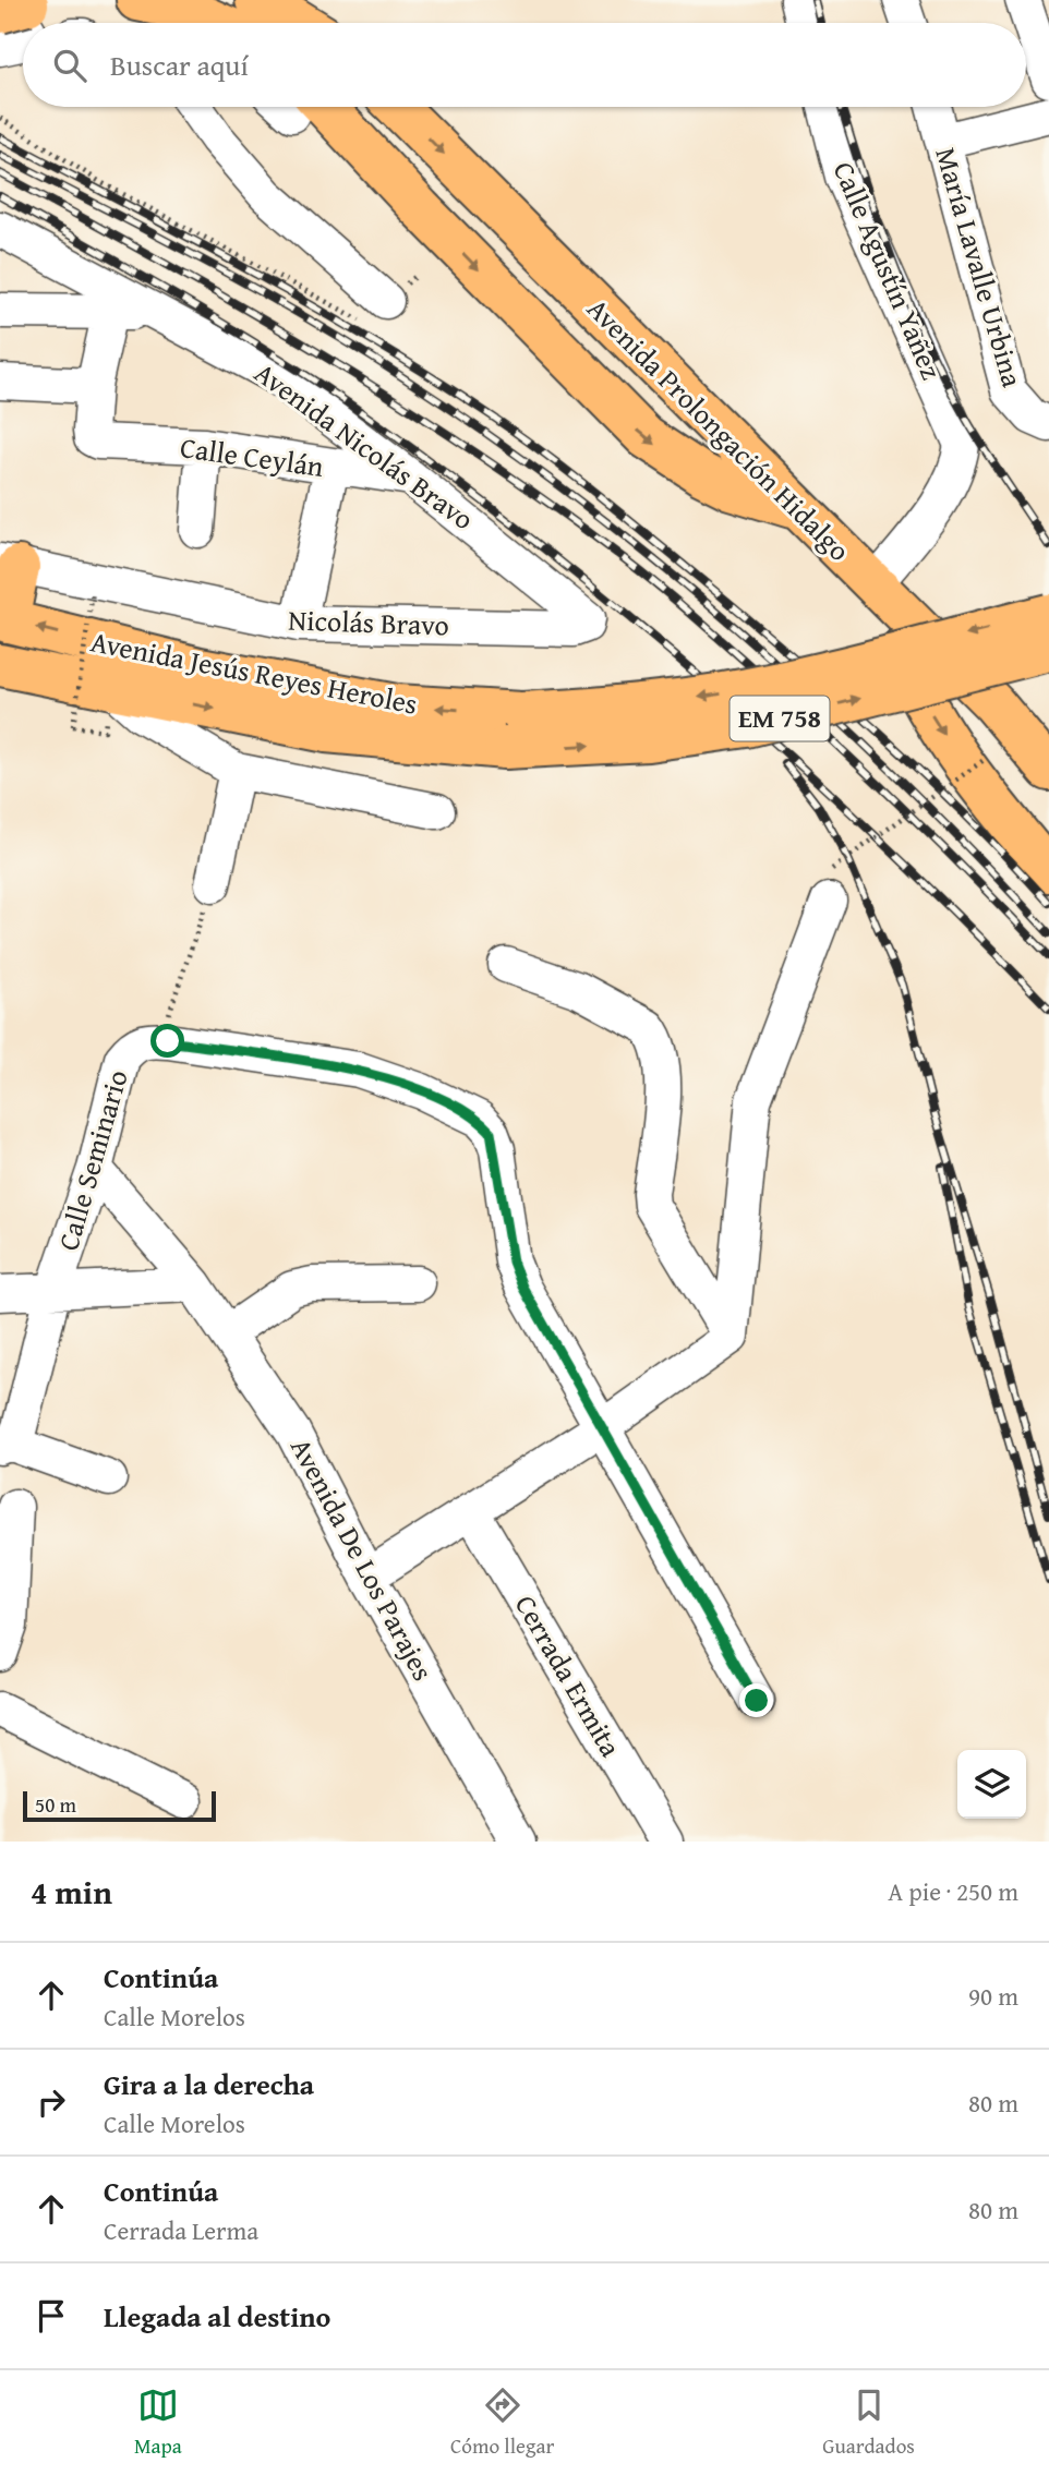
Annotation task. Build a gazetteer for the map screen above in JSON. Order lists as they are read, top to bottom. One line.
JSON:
{"streets":{"highway":["Avenida Prolongación Hidalgo","Avenida Jesús Reyes Heroles","EM 758"],"street":["María Lavalle Urbina","Calle Agustín Yañez","Avenida Nicolás Bravo","Calle Ceylán","Nicolás Bravo","Calle Seminario","Avenida De Los Parajes","Cerrada Ermita"]},"crossings":[["Calle Agustín Yañez","Avenida Prolongación Hidalgo"],["Avenida Nicolás Bravo","Calle Ceylán"],["Avenida Nicolás Bravo","Nicolás Bravo"],["Calle Seminario","Avenida De Los Parajes"]],"scale_bar":"50 m","page":{"search":"Buscar aquí","scale":"50 m","heading":["4 min","A pie · 250 m"],"list":[["Continúa","Calle Morelos","90 m"],["Gira a la derecha","Calle Morelos","80 m"],["Continúa","Cerrada Lerma","80 m"],"Llegada al destino"],"nav":["Mapa","Cómo llegar","Guardados"]}}
